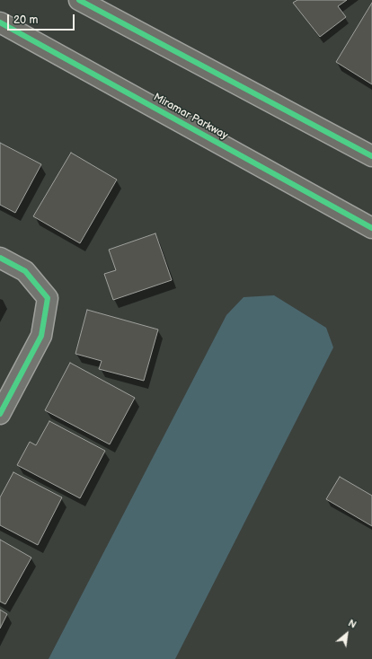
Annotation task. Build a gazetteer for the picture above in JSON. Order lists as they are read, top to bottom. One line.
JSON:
{"streets":{"main road":["Miramar Parkway"]},"scale_bar":"20 m","north":"top right"}
